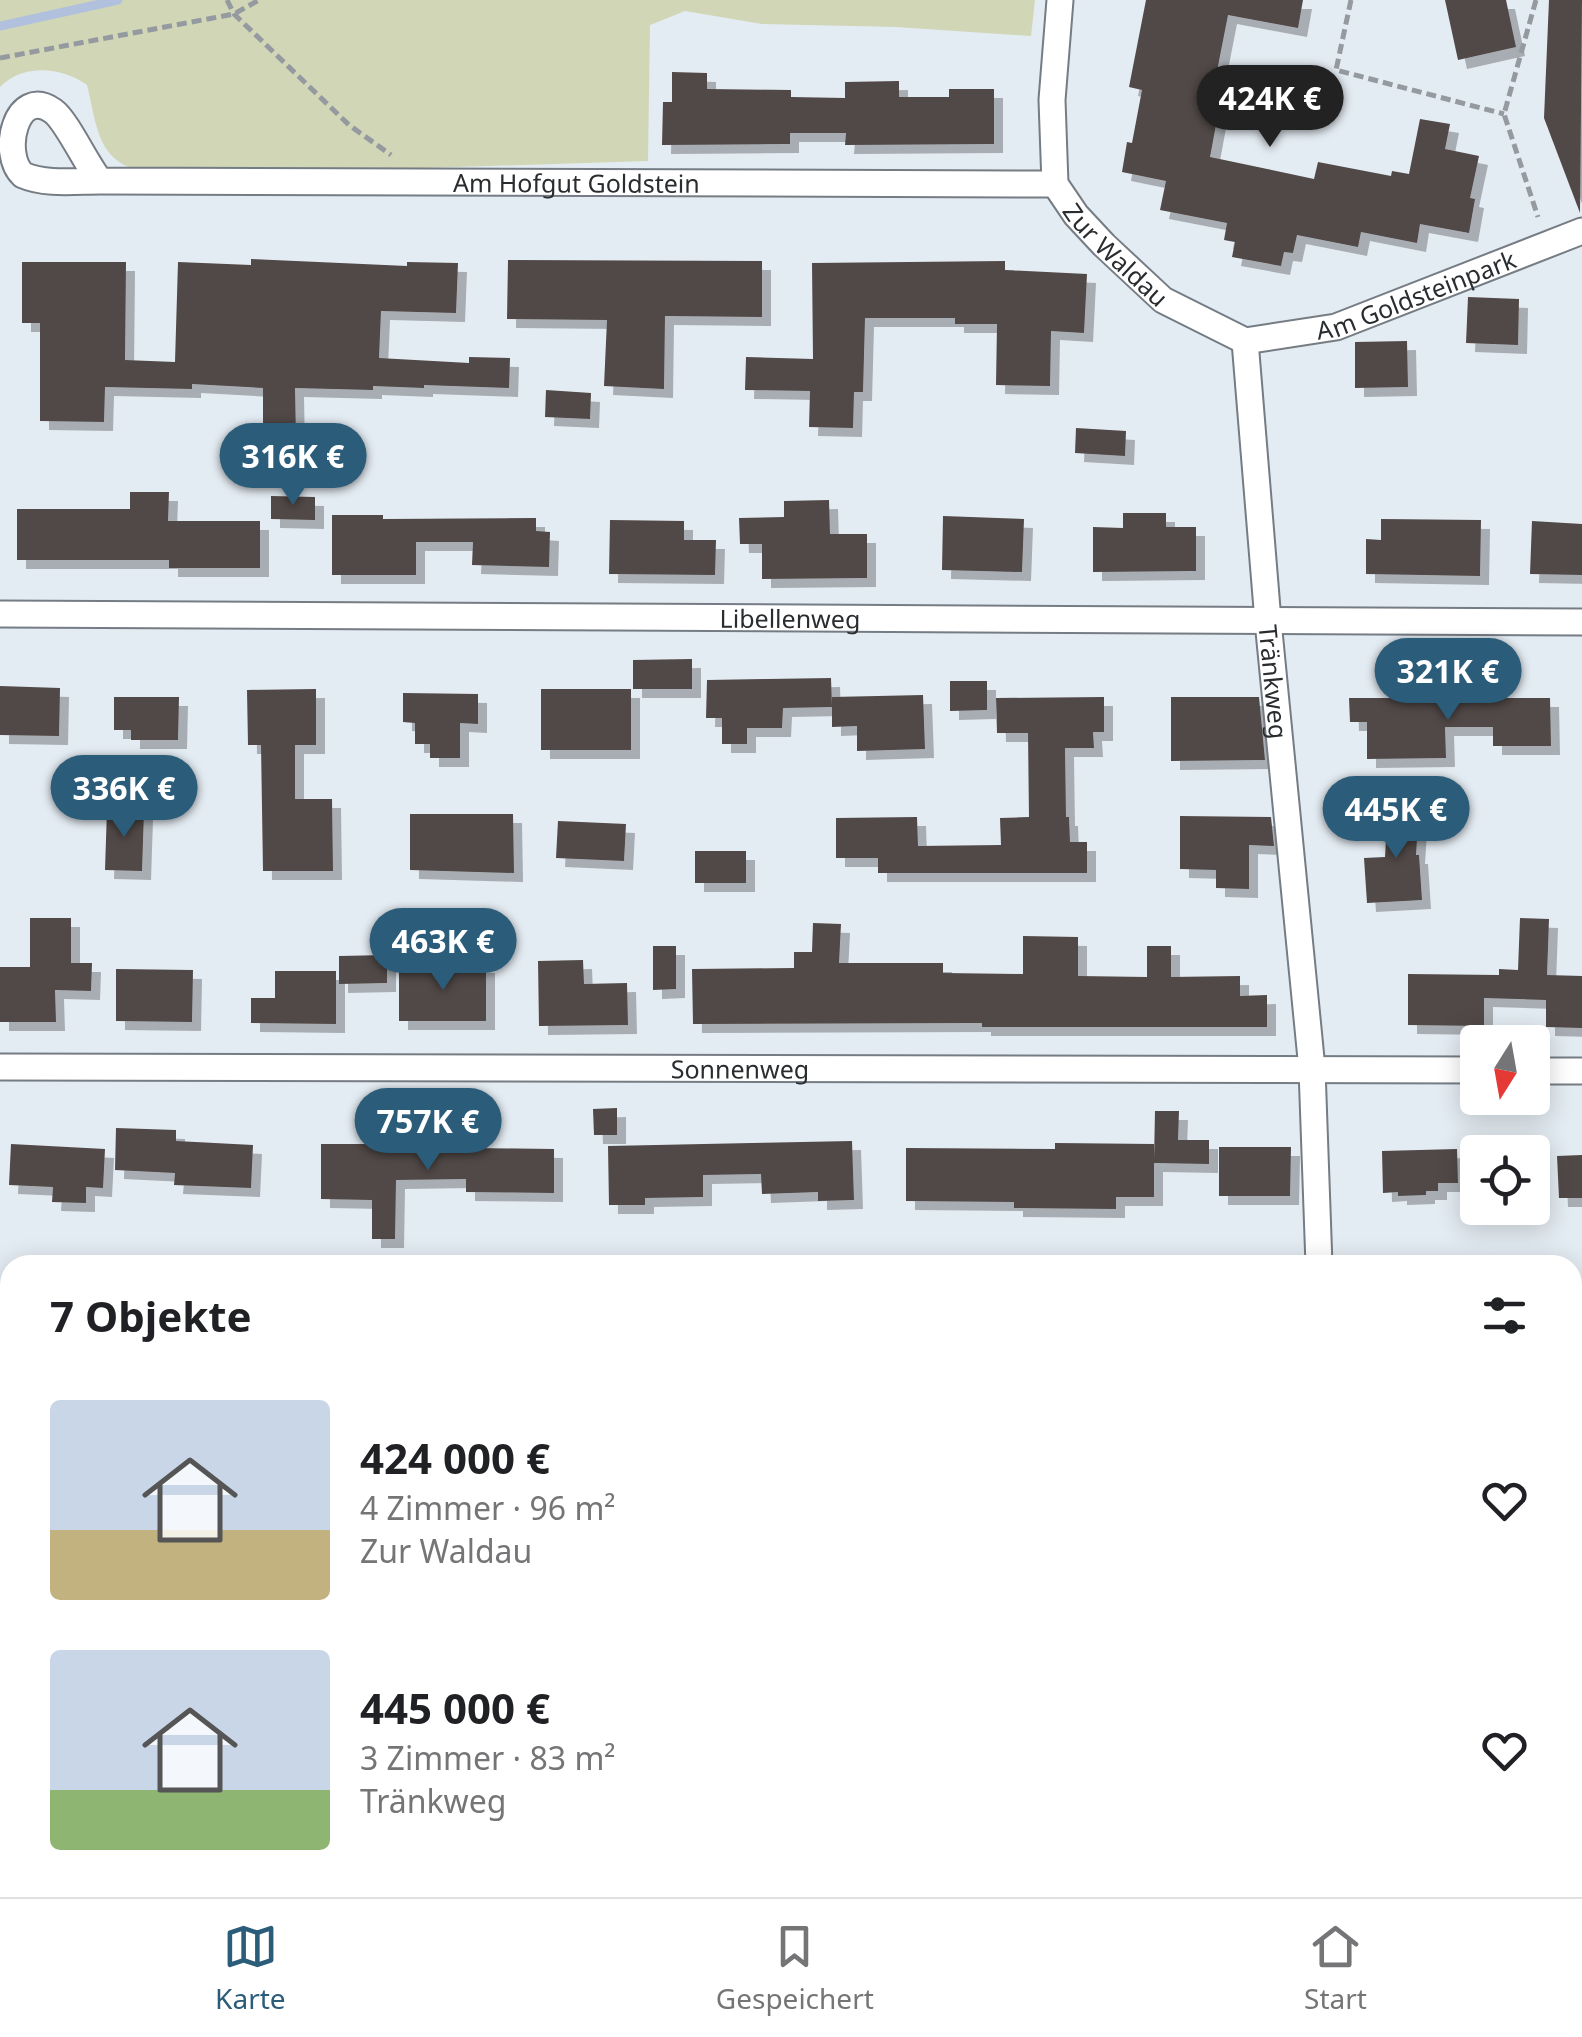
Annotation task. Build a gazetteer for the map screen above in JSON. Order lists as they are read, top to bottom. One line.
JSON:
{"streets":{"street":["Am Hofgut Goldstein","Zur Waldau","Am Goldsteinpark","Libellenweg","Tränkweg","Sonnenweg"]},"crossings":[["Am Hofgut Goldstein","Zur Waldau"],["Zur Waldau","Am Goldsteinpark"],["Zur Waldau","Tränkweg"],["Am Goldsteinpark","Tränkweg"],["Libellenweg","Tränkweg"],["Tränkweg","Sonnenweg"]],"north":"bottom","page":{"price":["424K €","316K €","321K €","336K €","445K €","463K €","757K €"],"heading":"7 Objekte","list":[{"name":"424 000 €","note":"4 Zimmer · 96 m² · Zur Waldau"},{"name":"445 000 €","note":"3 Zimmer · 83 m² · Tränkweg"}],"tabs":["Karte","Gespeichert","Start"]}}
